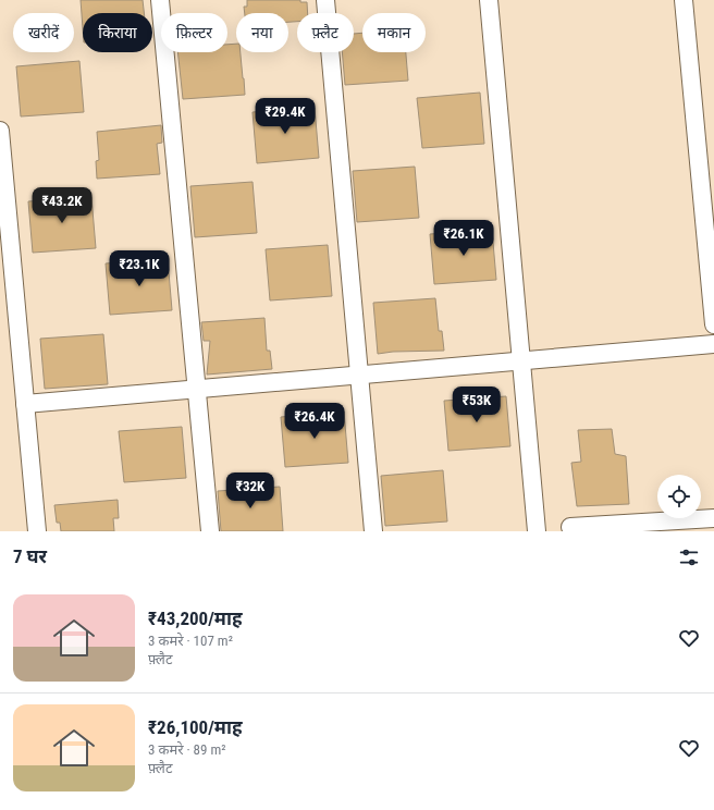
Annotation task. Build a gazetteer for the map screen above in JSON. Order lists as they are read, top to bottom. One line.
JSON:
{"page":{"chip":["खरीदें","किराया","फ़िल्टर","नया","फ़्लैट","मकान"],"price":["₹29.4K","₹43.2K","₹26.1K","₹23.1K","₹53K","₹26.4K","₹32K"],"heading":"7 घर","list":[{"name":"₹43,200/माह","note":"3 कमरे · 107 m² · फ़्लैट"},{"name":"₹26,100/माह","note":"3 कमरे · 89 m² · फ़्लैट"}]}}
